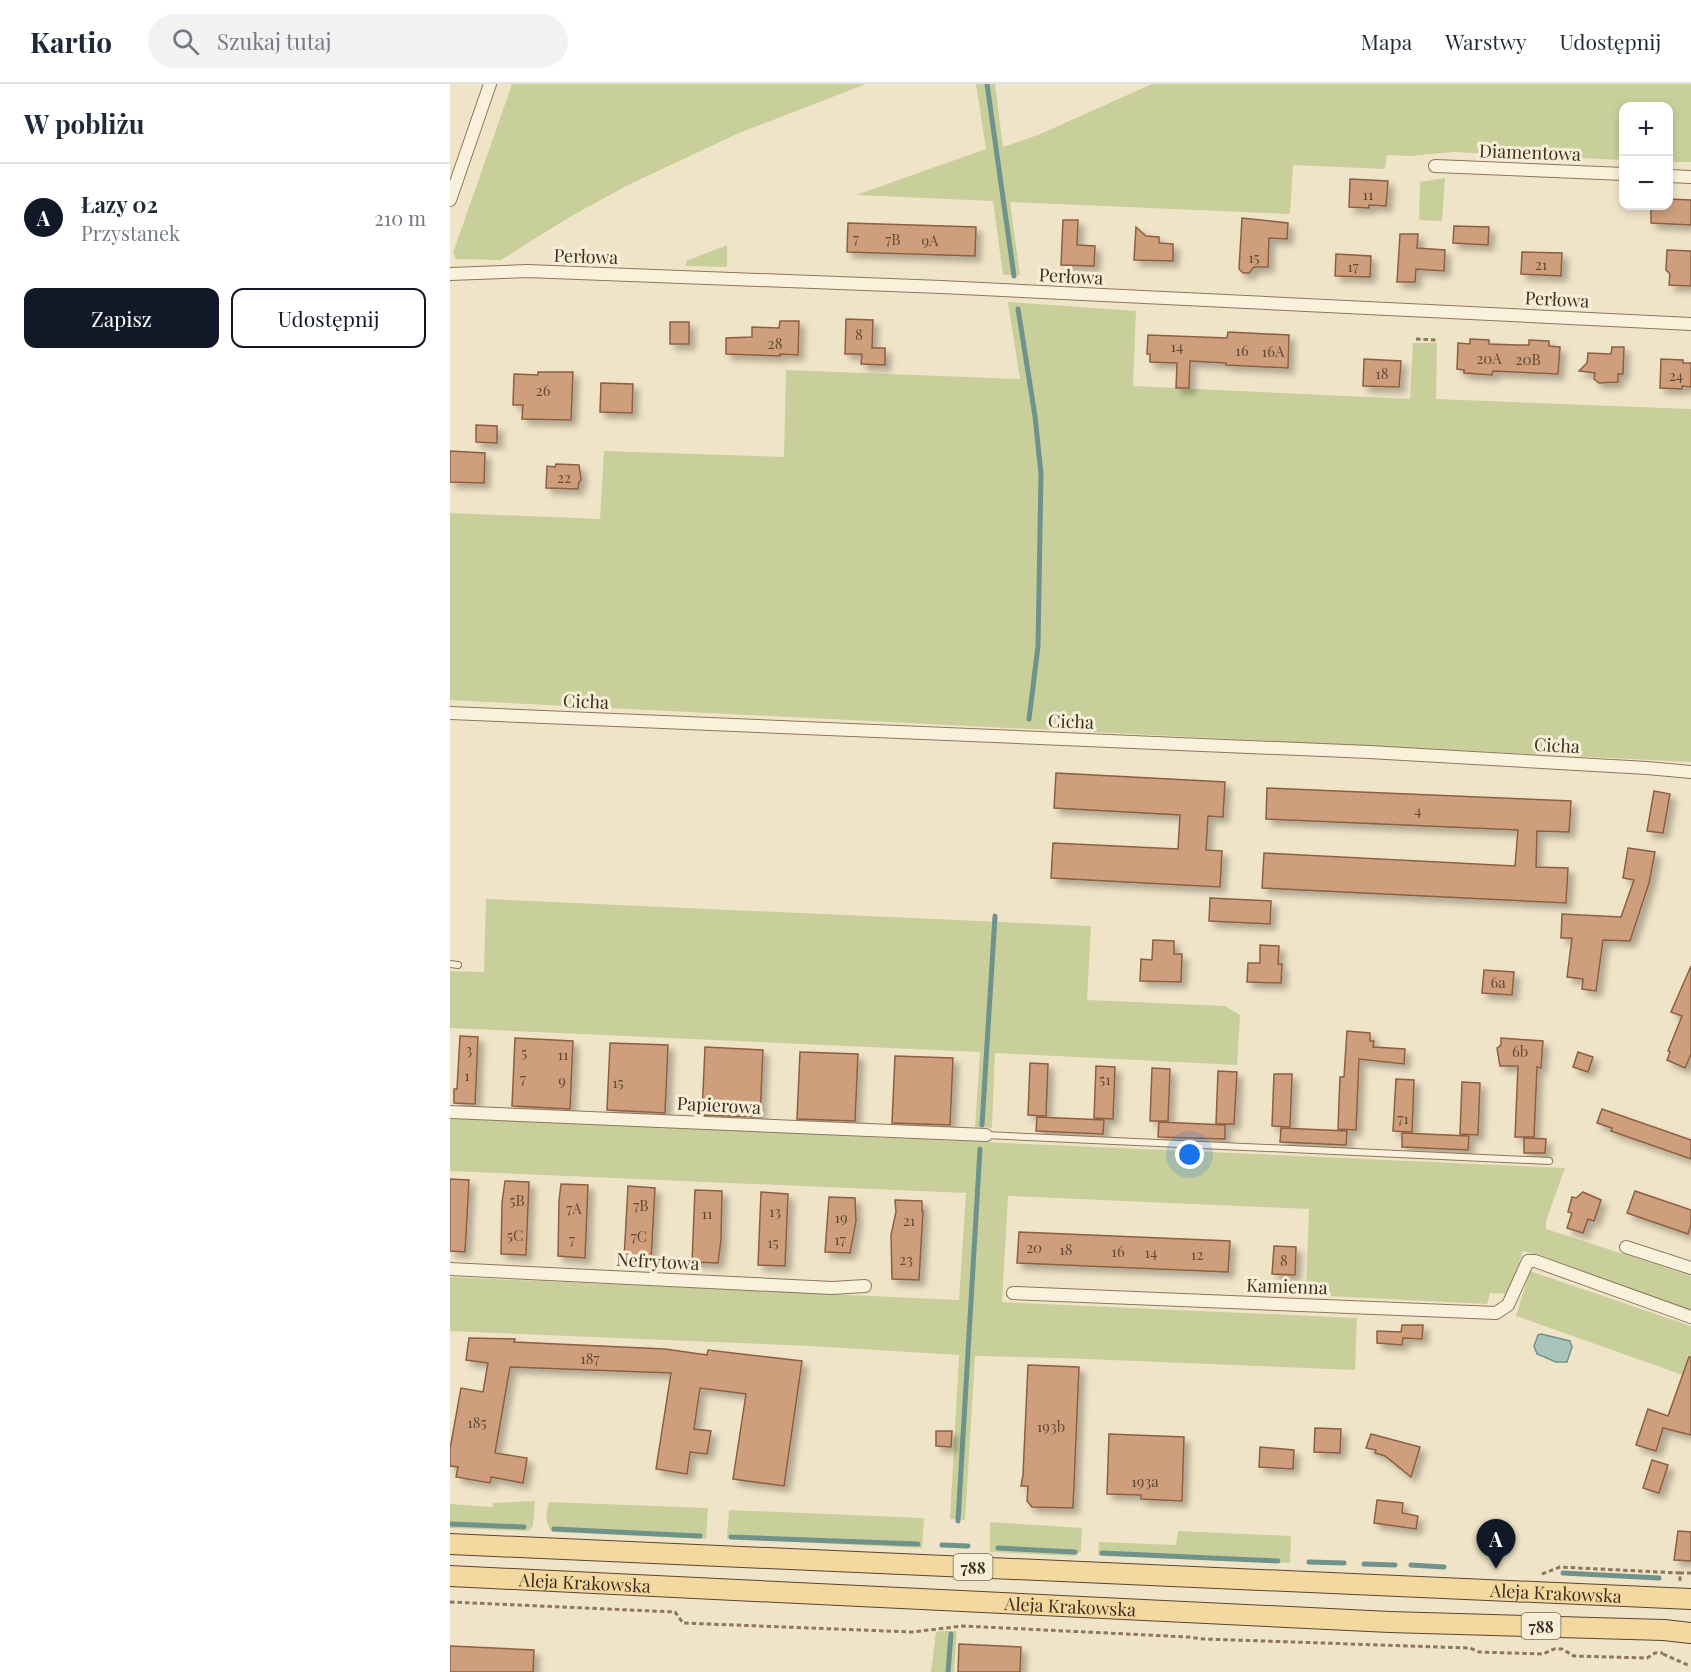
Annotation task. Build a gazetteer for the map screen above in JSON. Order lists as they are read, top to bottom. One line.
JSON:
{"streets":{"main road":["788","Aleja Krakowska"],"street":["Diamentowa","Perłowa","Cicha","Papierowa","Nefrytowa","Kamienna"]},"house_numbers":["11","7","7B","9A","15","21","17","8","28","14","16","16A","20A","20B","18","24","26","22","4","6a","3","6b","5","11","1","7","51","9","15","71","5B","7B","7A","13","11","19","21","5C","7C","7","17","15","20","18","16","14","12","23","8","187","185","193b","193a"],"page":{"header":"Kartio","search":"Szukaj tutaj","nav":["Mapa","Warstwy","Udostępnij"],"heading":"W pobliżu","map_buttons":["+","−"],"list":[{"mark":"A","name":"Łazy 02","note":"Przystanek","value":"210 m"}],"buttons":["Zapisz","Udostępnij"],"pins":"A"}}
